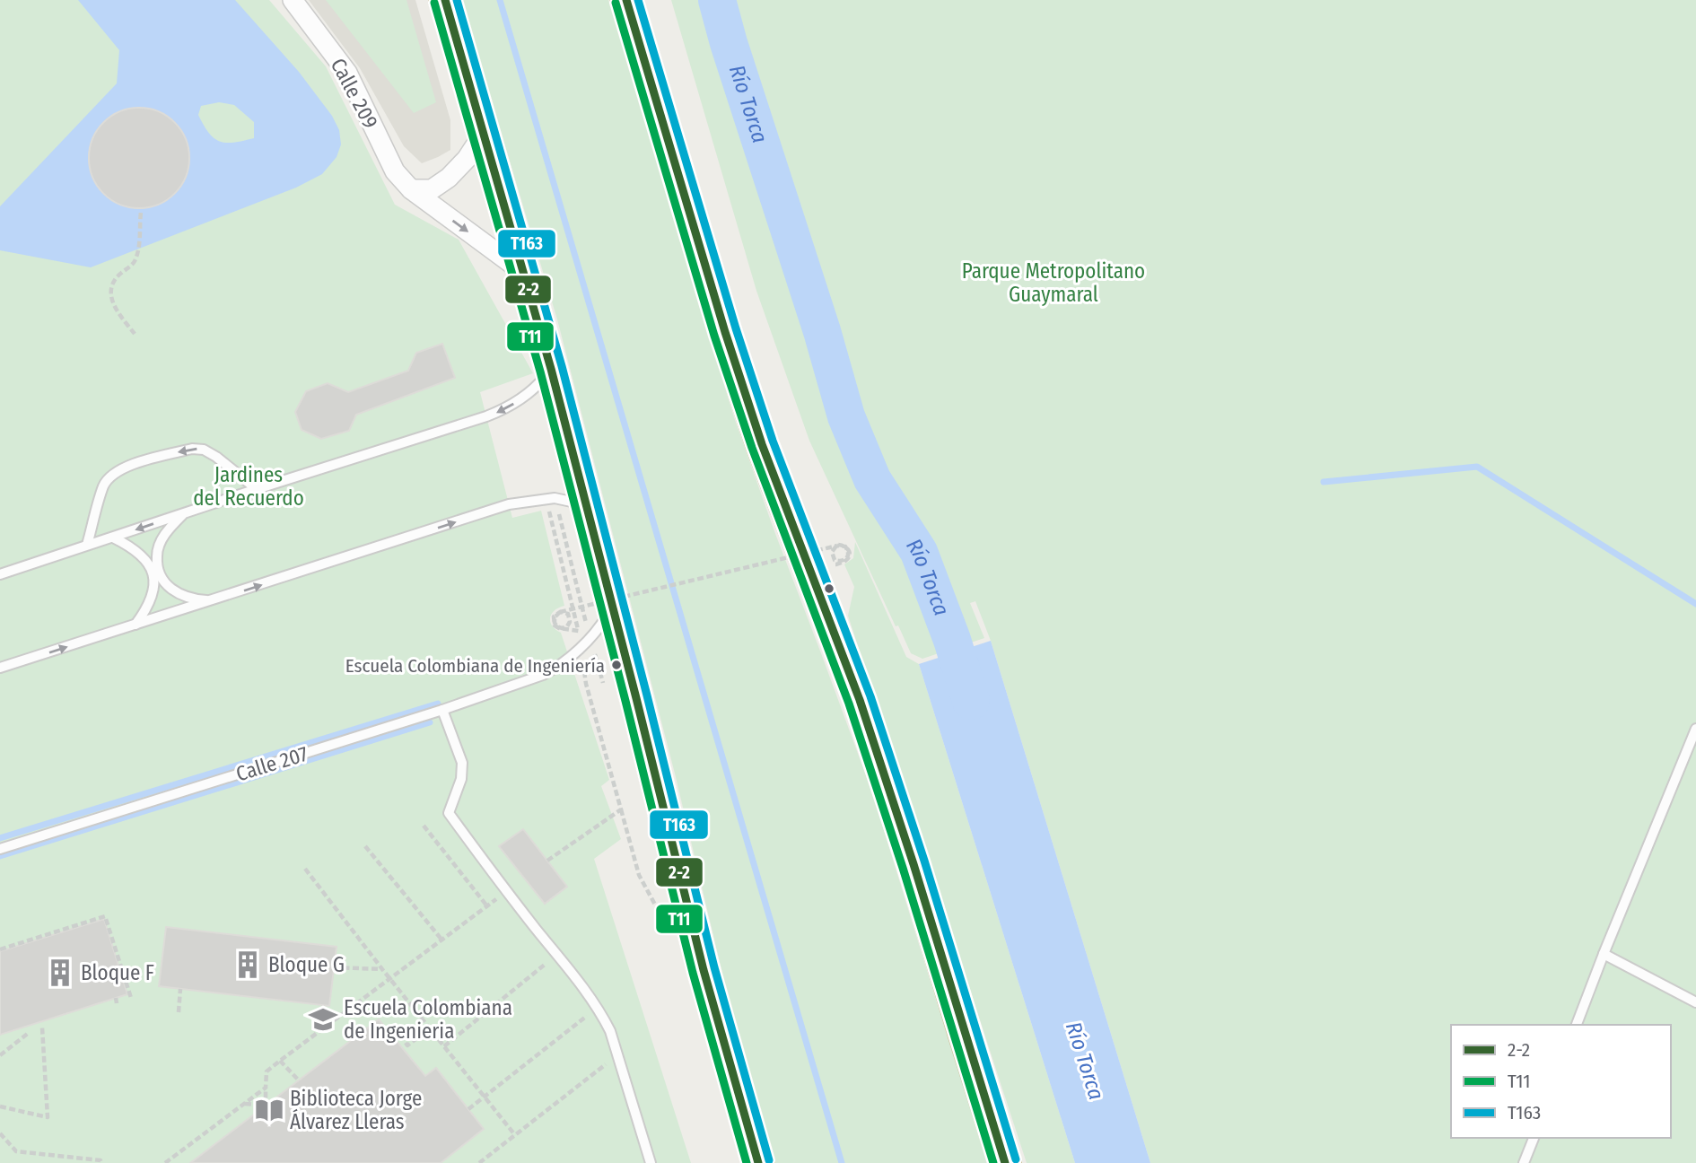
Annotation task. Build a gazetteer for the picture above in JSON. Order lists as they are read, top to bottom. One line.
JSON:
{"streets":{"street":["Calle 209"],"lane":["Calle 207"]},"one_way":["Calle 209"],"water":["Río Torca"],"parks":["Parque Metropolitano Guaymaral","Jardines del Recuerdo"],"places":{"other":["Escuela Colombiana de Ingeniería"],"building":["Bloque G","Bloque F"],"school or university":["Escuela Colombiana de Ingenieria"],"library":["Biblioteca Jorge Álvarez Lleras"]},"lines":["transit line 2-2","transit line T163","transit line T11"],"legend":["2-2","T11","T163"]}
